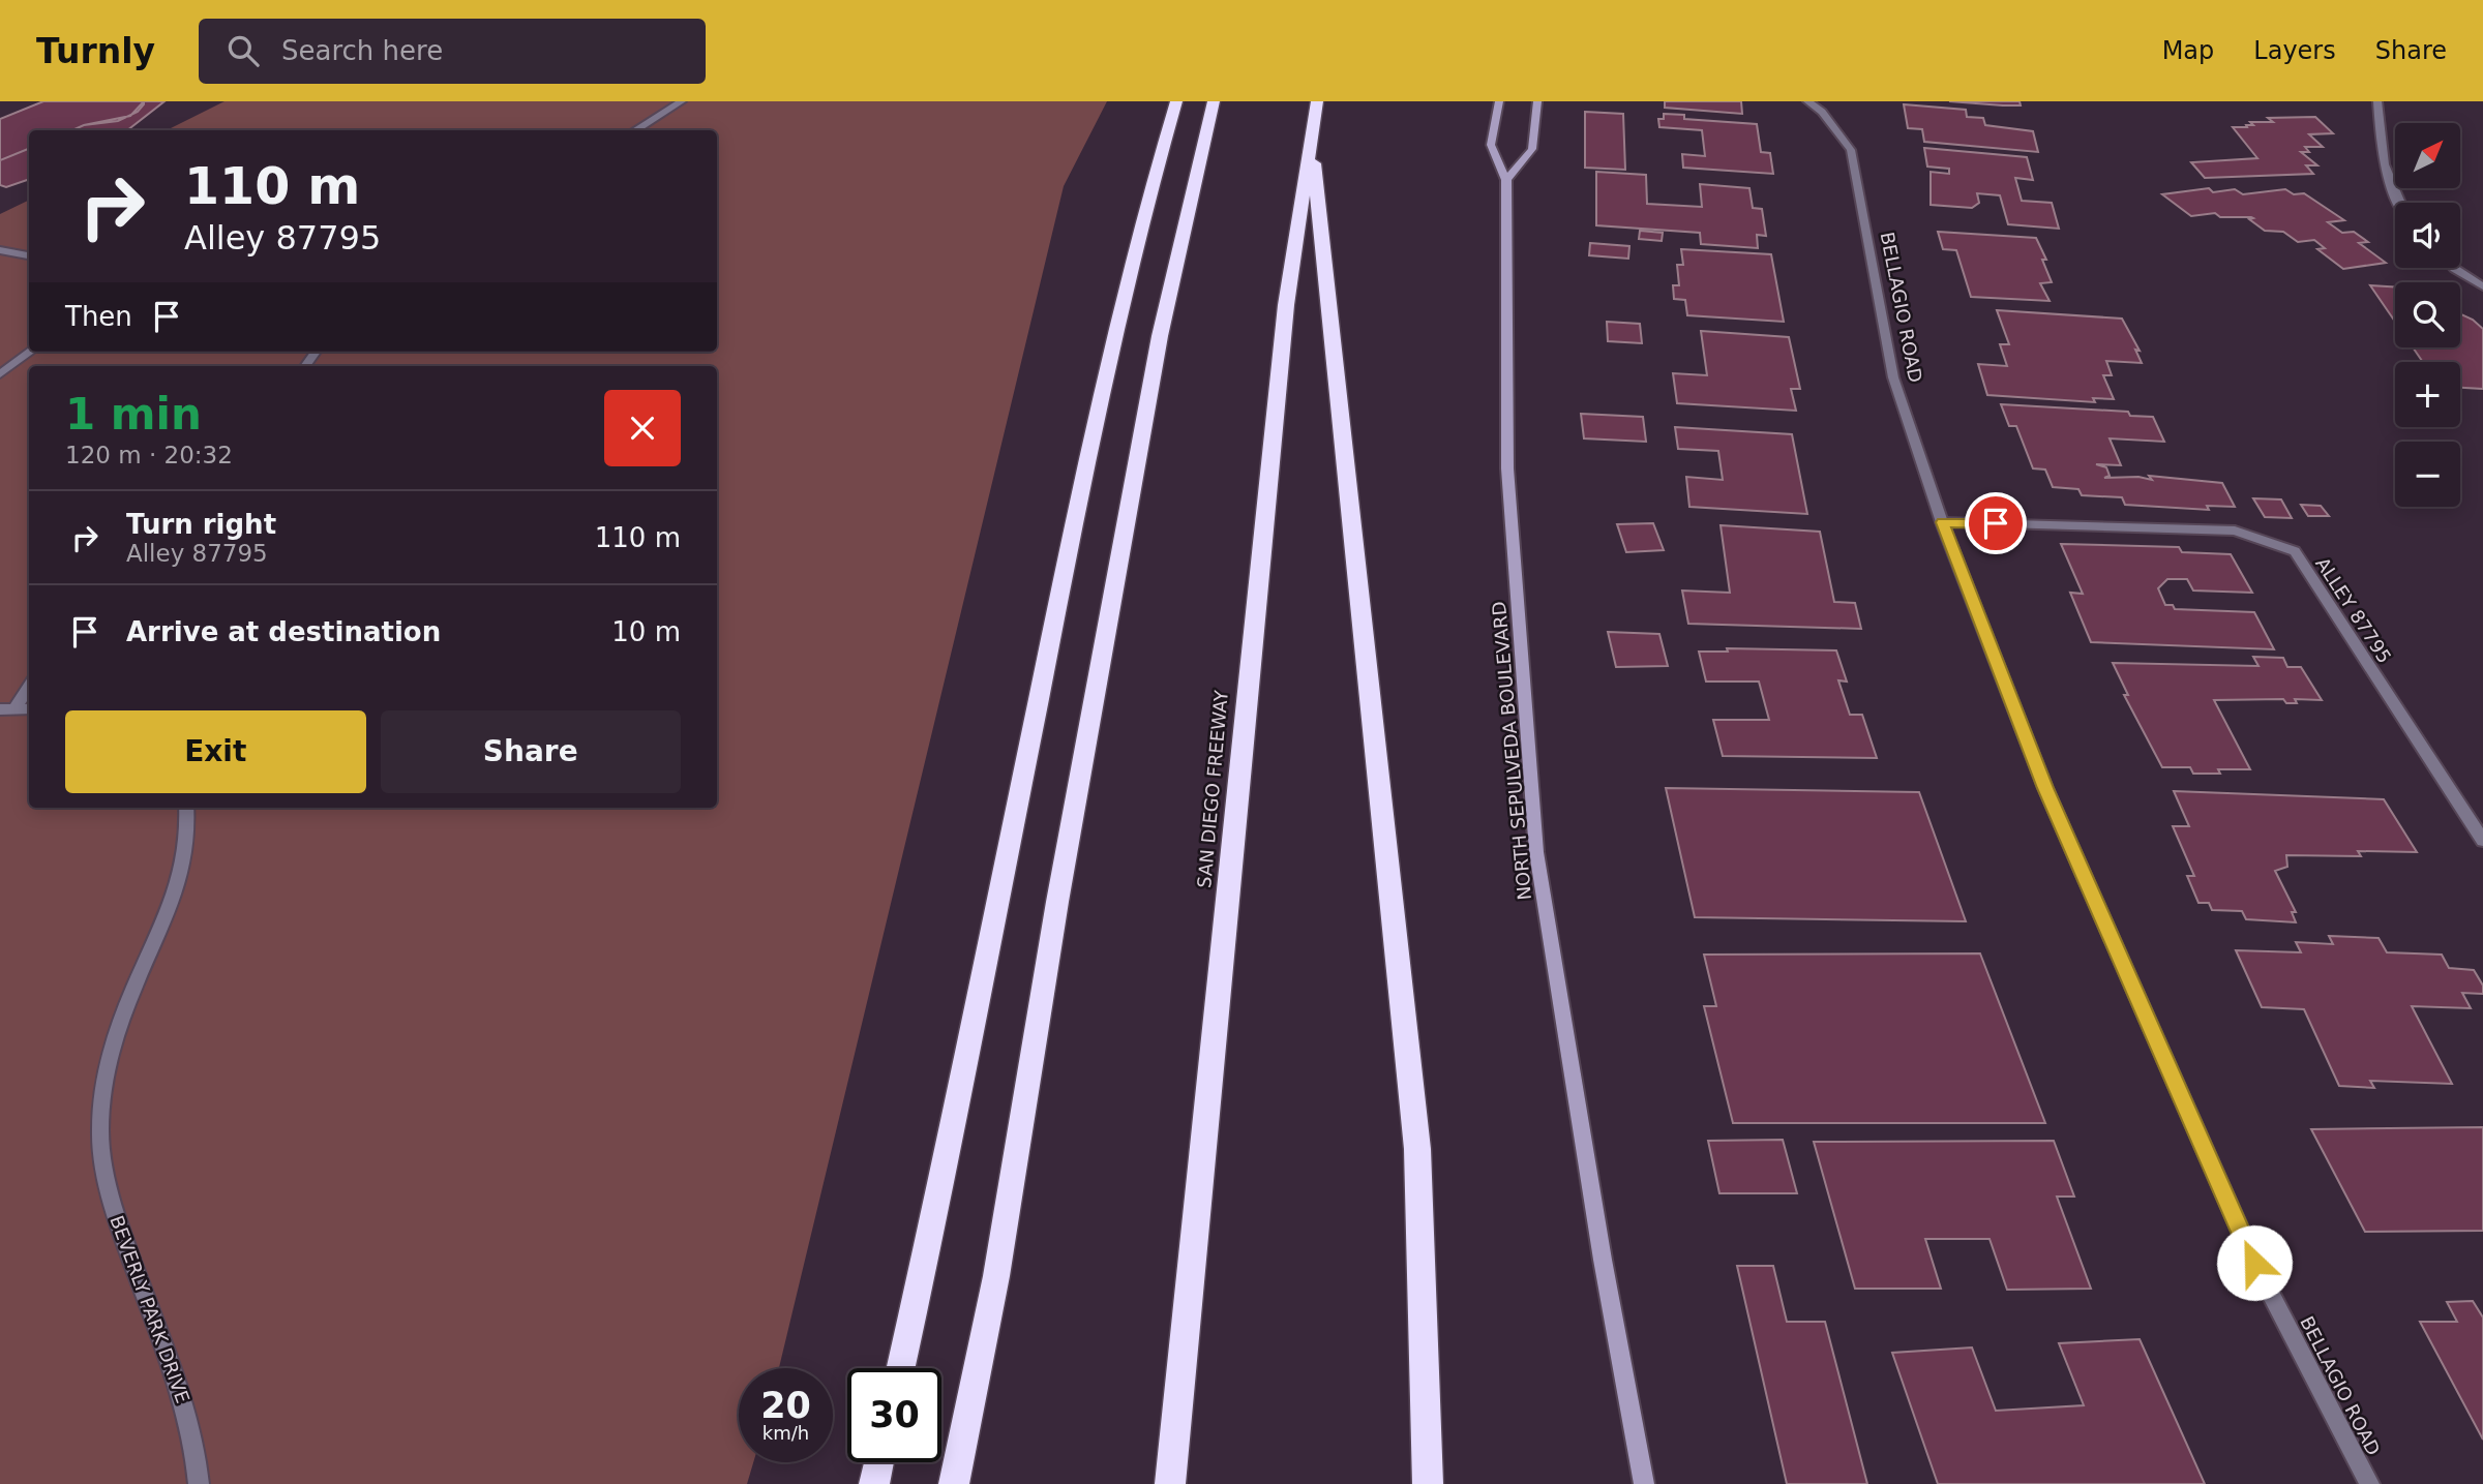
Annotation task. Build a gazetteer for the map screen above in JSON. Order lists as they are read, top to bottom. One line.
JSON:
{"streets":{"highway":["SAN DIEGO FREEWAY"],"main road":["NORTH SEPULVEDA BOULEVARD"],"street":["BELLAGIO ROAD","ALLEY 87795","BEVERLY PARK DRIVE"]},"crossings":[["BELLAGIO ROAD","ALLEY 87795"]],"north":"top right","page":{"header":"Turnly","search":"Search here","nav":["Map","Layers","Share"],"map_buttons":["+","−"],"turn":["110 m","Alley 87795"],"then":"Then","heading":["1 min","120 m · 20:32"],"list":[{"name":"Turn right","note":"Alley 87795","value":"110 m"},{"name":"Arrive at destination","value":"10 m"}],"buttons":["Exit","Share"],"speed":"20 km/h","limit":"30"}}
